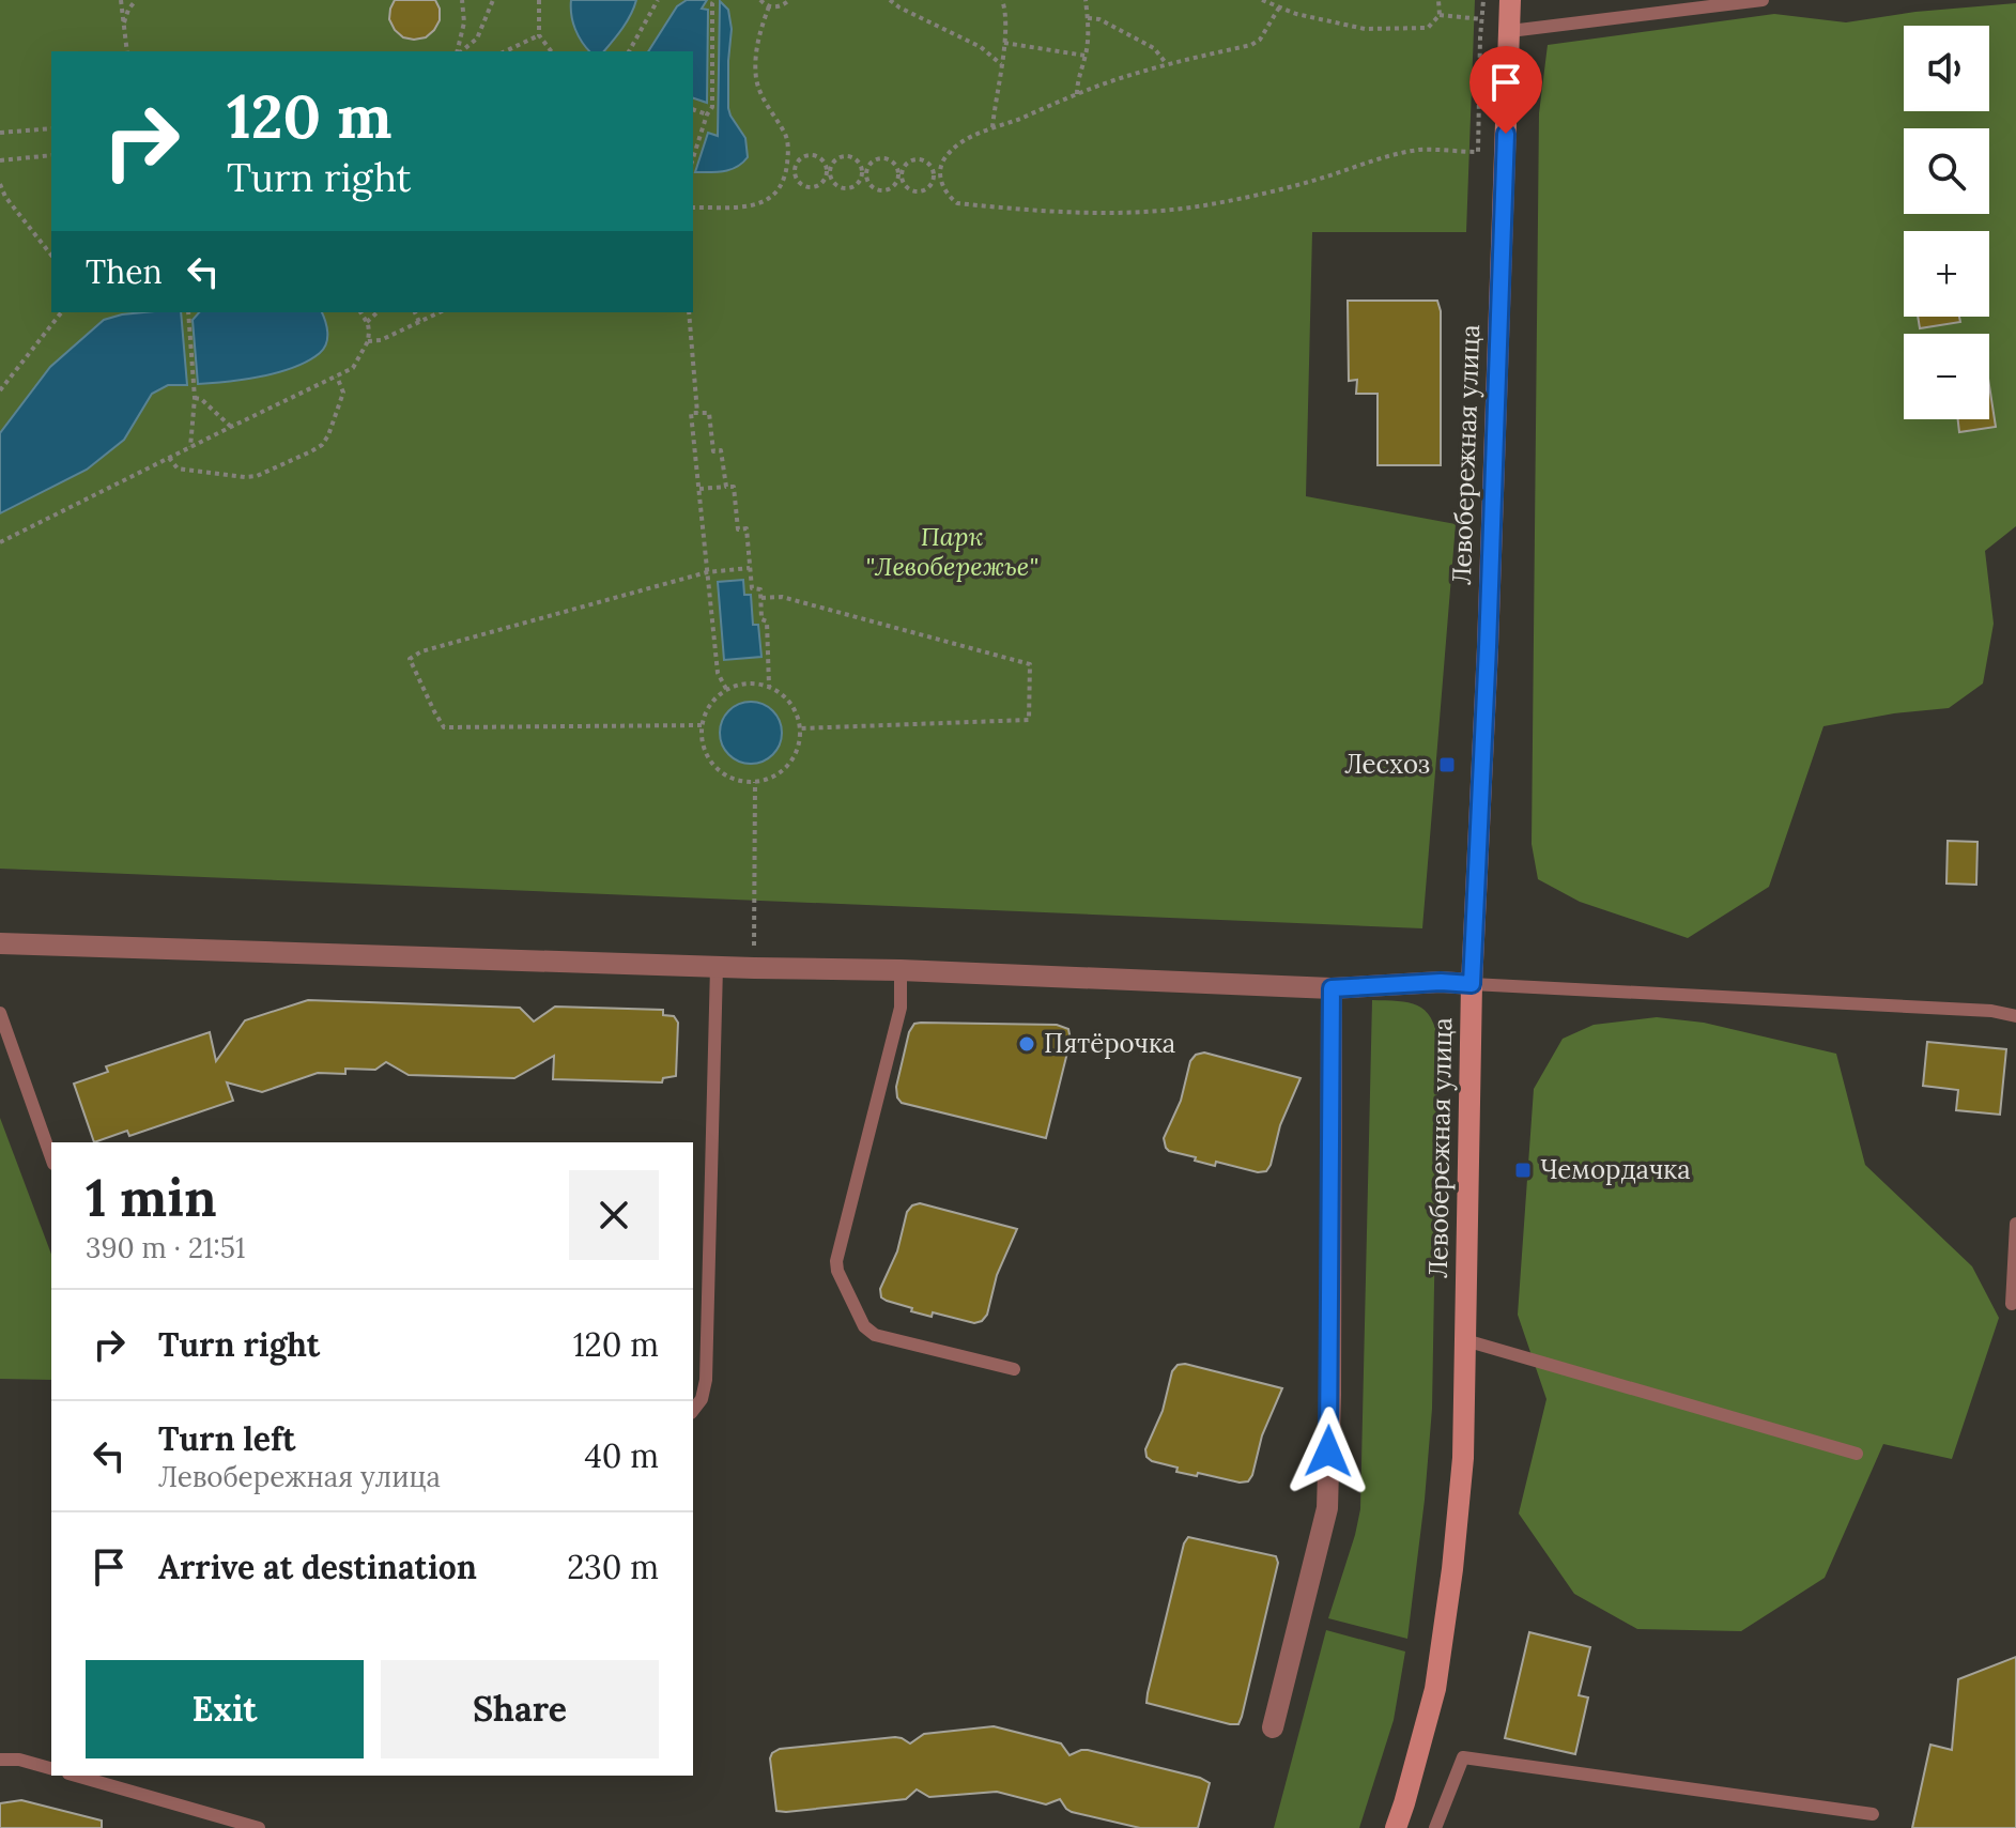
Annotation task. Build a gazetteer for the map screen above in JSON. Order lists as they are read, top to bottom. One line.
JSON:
{"streets":{"main road":["Левобережная улица"]},"parks":["Парк \"Левобережье\""],"places":{"transit":["Лесхоз","Чемордачка"],"other":["Пятёрочка"]},"page":{"map_buttons":["+","−"],"turn":["120 m","Turn right"],"then":"Then","heading":["1 min","390 m · 21:51"],"list":[{"name":"Turn right","value":"120 m"},{"name":"Turn left","note":"Левобережная улица","value":"40 m"},{"name":"Arrive at destination","value":"230 m"}],"buttons":["Exit","Share"]}}
